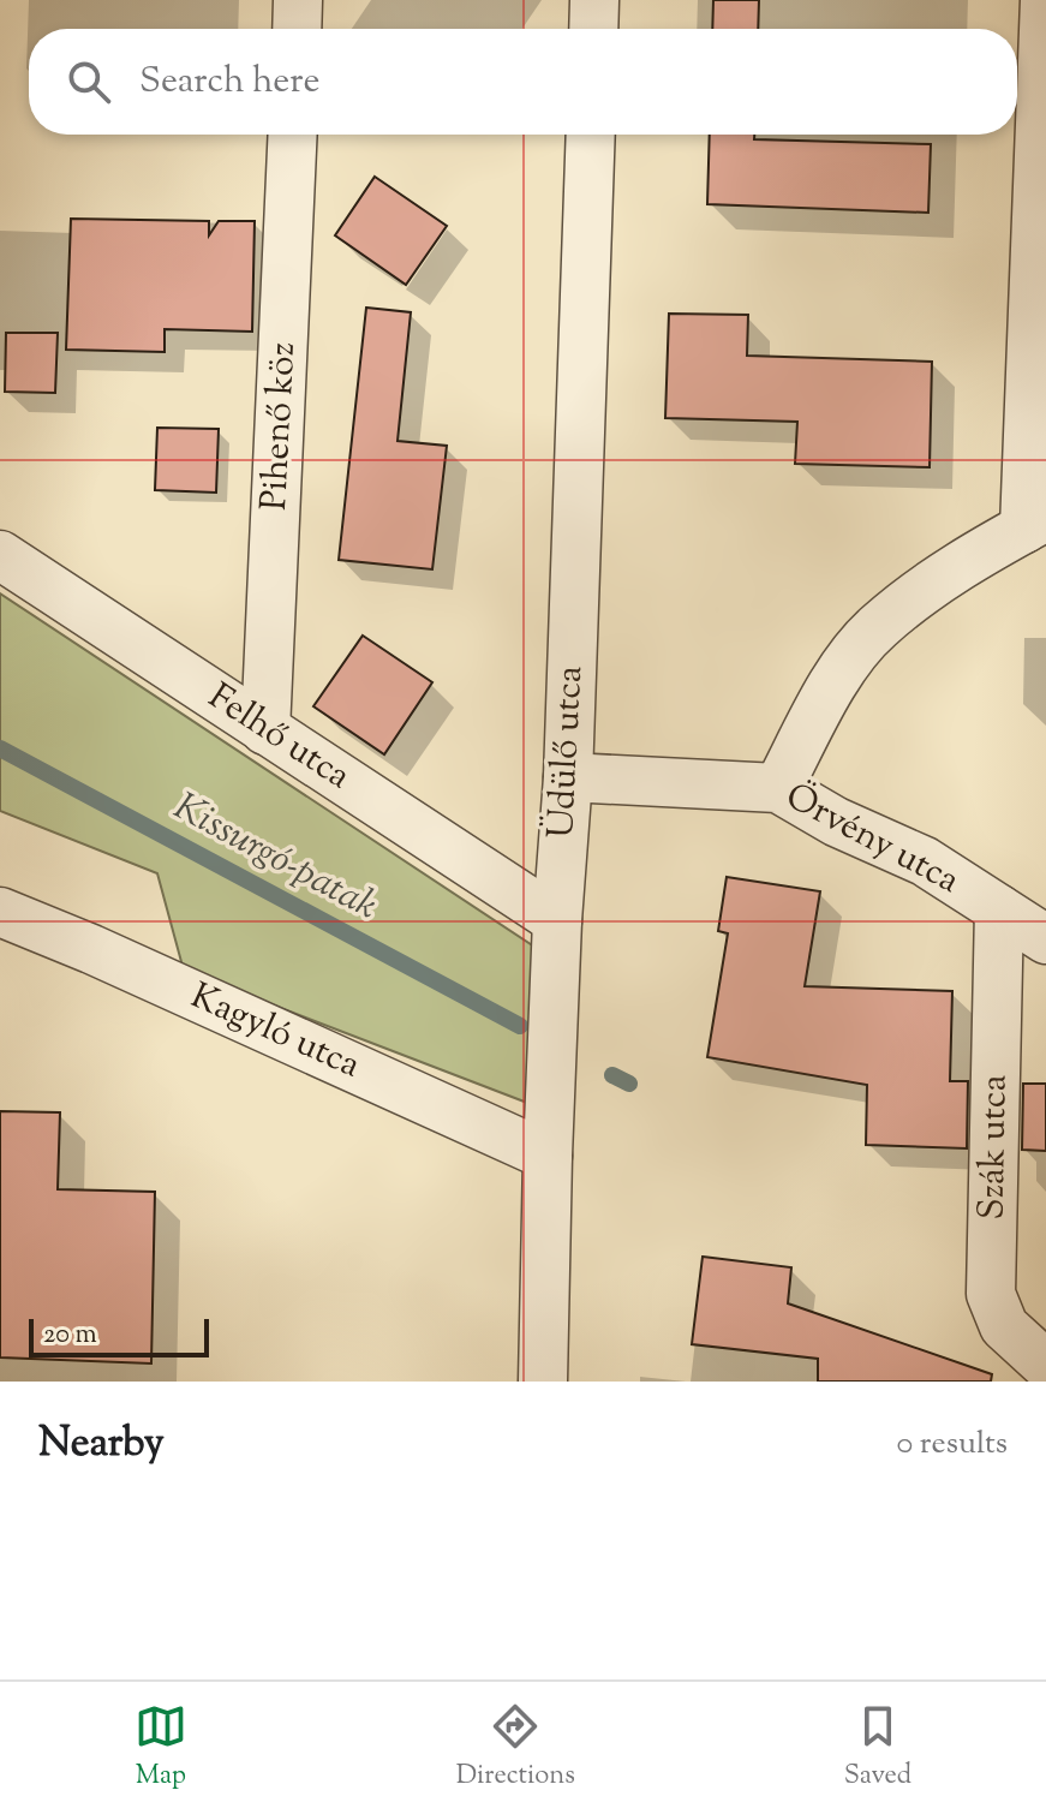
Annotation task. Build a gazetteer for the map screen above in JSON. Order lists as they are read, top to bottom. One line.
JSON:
{"streets":{"street":["Pihenő köz","Felhő utca","Üdülő utca","Örvény utca","Kagyló utca","Szák utca"]},"crossings":[["Pihenő köz","Felhő utca"],["Felhő utca","Üdülő utca"],["Üdülő utca","Örvény utca"],["Üdülő utca","Kagyló utca"],["Örvény utca","Szák utca"]],"water":["Kissurgó-patak"],"scale_bar":"20 m","page":{"search":"Search here","scale":"20 m","heading":["Nearby","0 results"],"nav":["Map","Directions","Saved"]}}
